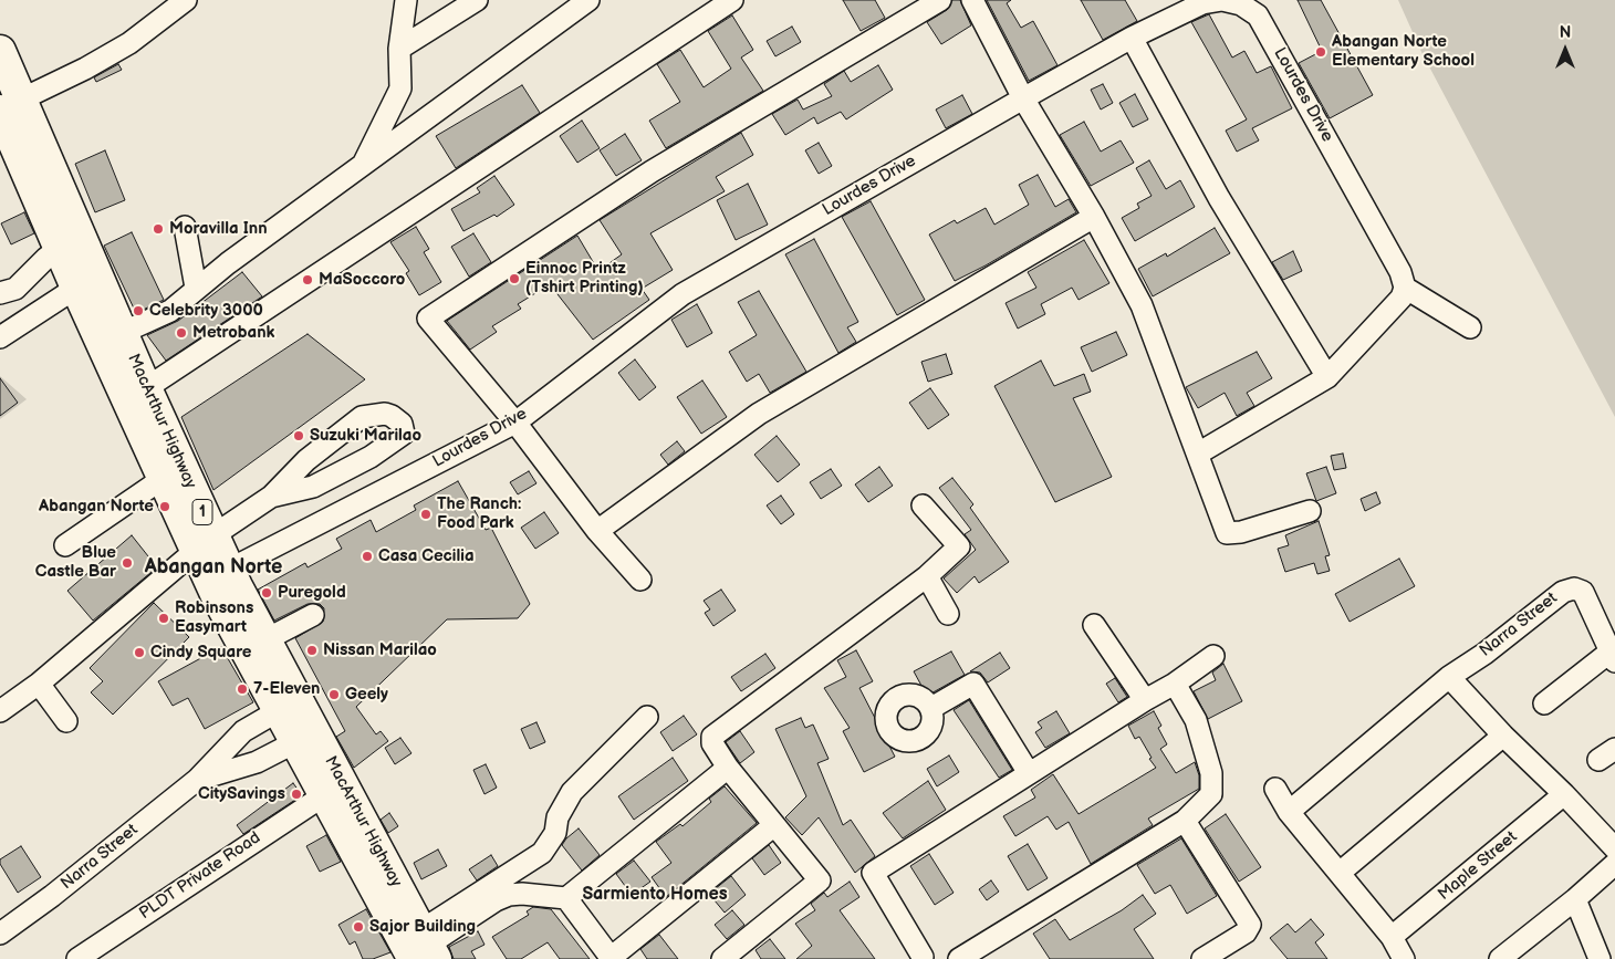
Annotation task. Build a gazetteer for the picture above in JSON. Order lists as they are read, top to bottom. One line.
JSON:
{"streets":{"highway":["MacArthur Highway","1"],"street":["Lourdes Drive","Narra Street","Maple Street","PLDT Private Road"]},"crossings":[["Lourdes Drive","MacArthur Highway"],["MacArthur Highway","Narra Street"],["MacArthur Highway","PLDT Private Road"]],"districts":["Abangan Norte","Sarmiento Homes"],"places":["Abangan Norte Elementary School","Moravilla Inn","Einnoc Printz (Tshirt Printing)","MaSoccoro","Celebrity 3000","Metrobank","Suzuki Marilao","Abangan Norte","The Ranch: Food Park","Casa Cecilia","Blue Castle Bar","Puregold","Robinsons Easymart","Nissan Marilao","Cindy Square","7-Eleven","Geely","CitySavings","Sajor Building"],"north":"top"}
